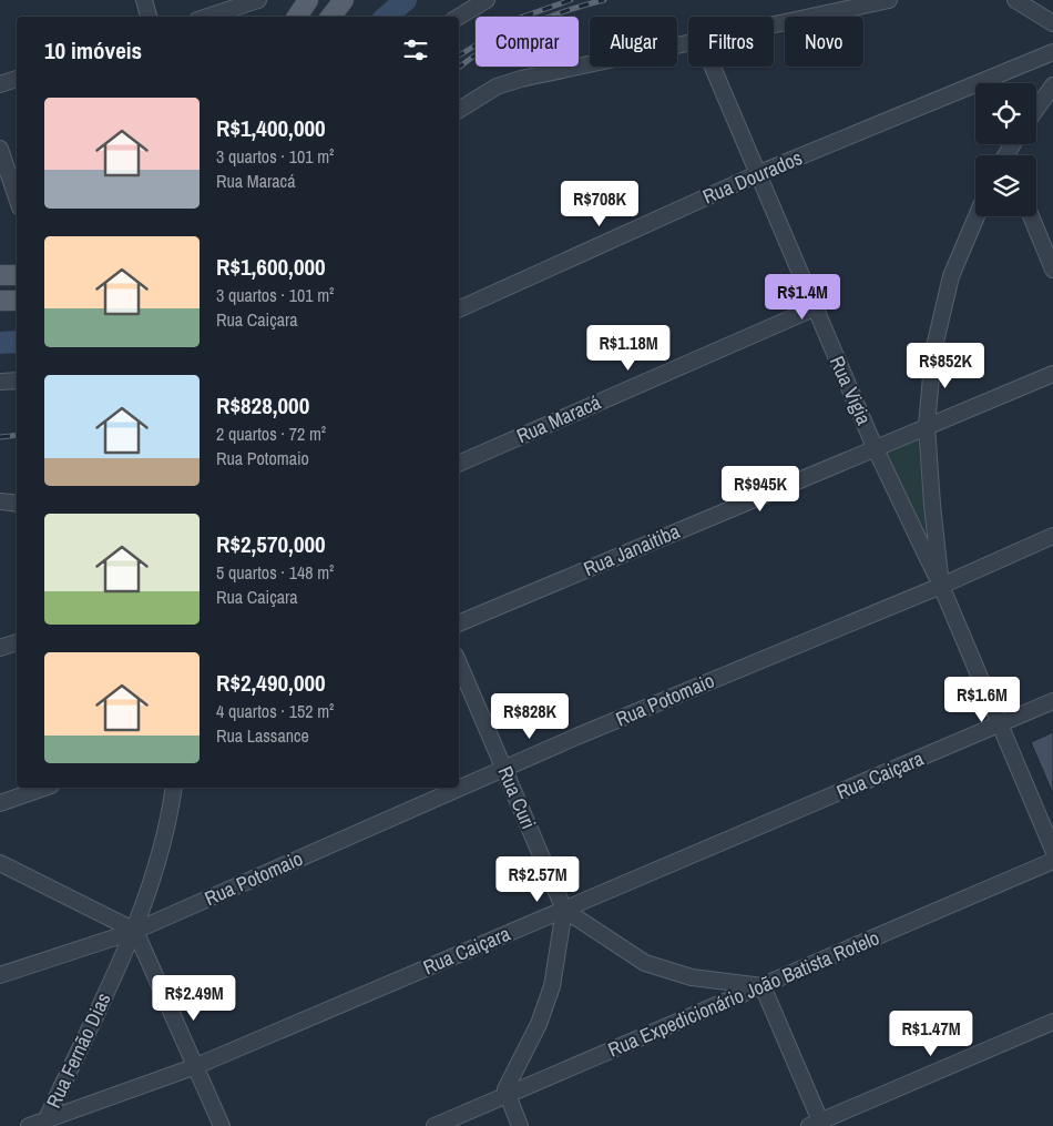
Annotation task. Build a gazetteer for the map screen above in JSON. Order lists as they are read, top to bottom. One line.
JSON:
{"streets":{"street":["Rua Dourados","Rua Vigia","Rua Maracá","Rua Janaitiba","Rua Potomaio","Rua Caiçara","Rua Curi","Rua Expedicionário João Batista Rotelo","Rua Fernão Dias"]},"crossings":[["Rua Dourados","Rua Vigia"],["Rua Vigia","Rua Maracá"],["Rua Vigia","Rua Janaitiba"],["Rua Vigia","Rua Potomaio"],["Rua Vigia","Rua Caiçara"],["Rua Potomaio","Rua Curi"],["Rua Potomaio","Rua Fernão Dias"],["Rua Caiçara","Rua Curi"],["Rua Caiçara","Rua Fernão Dias"]],"page":{"chip":["Comprar","Alugar","Filtros","Novo"],"heading":"10 imóveis","list":[{"name":"R$1,400,000","note":"3 quartos · 101 m² · Rua Maracá"},{"name":"R$1,600,000","note":"3 quartos · 101 m² · Rua Caiçara"},{"name":"R$828,000","note":"2 quartos · 72 m² · Rua Potomaio"},{"name":"R$2,570,000","note":"5 quartos · 148 m² · Rua Caiçara"},{"name":"R$2,490,000","note":"4 quartos · 152 m² · Rua Lassance"}],"price":["R$708K","R$1.4M","R$1.18M","R$852K","R$945K","R$1.6M","R$828K","R$2.57M","R$2.49M","R$1.47M"]}}
